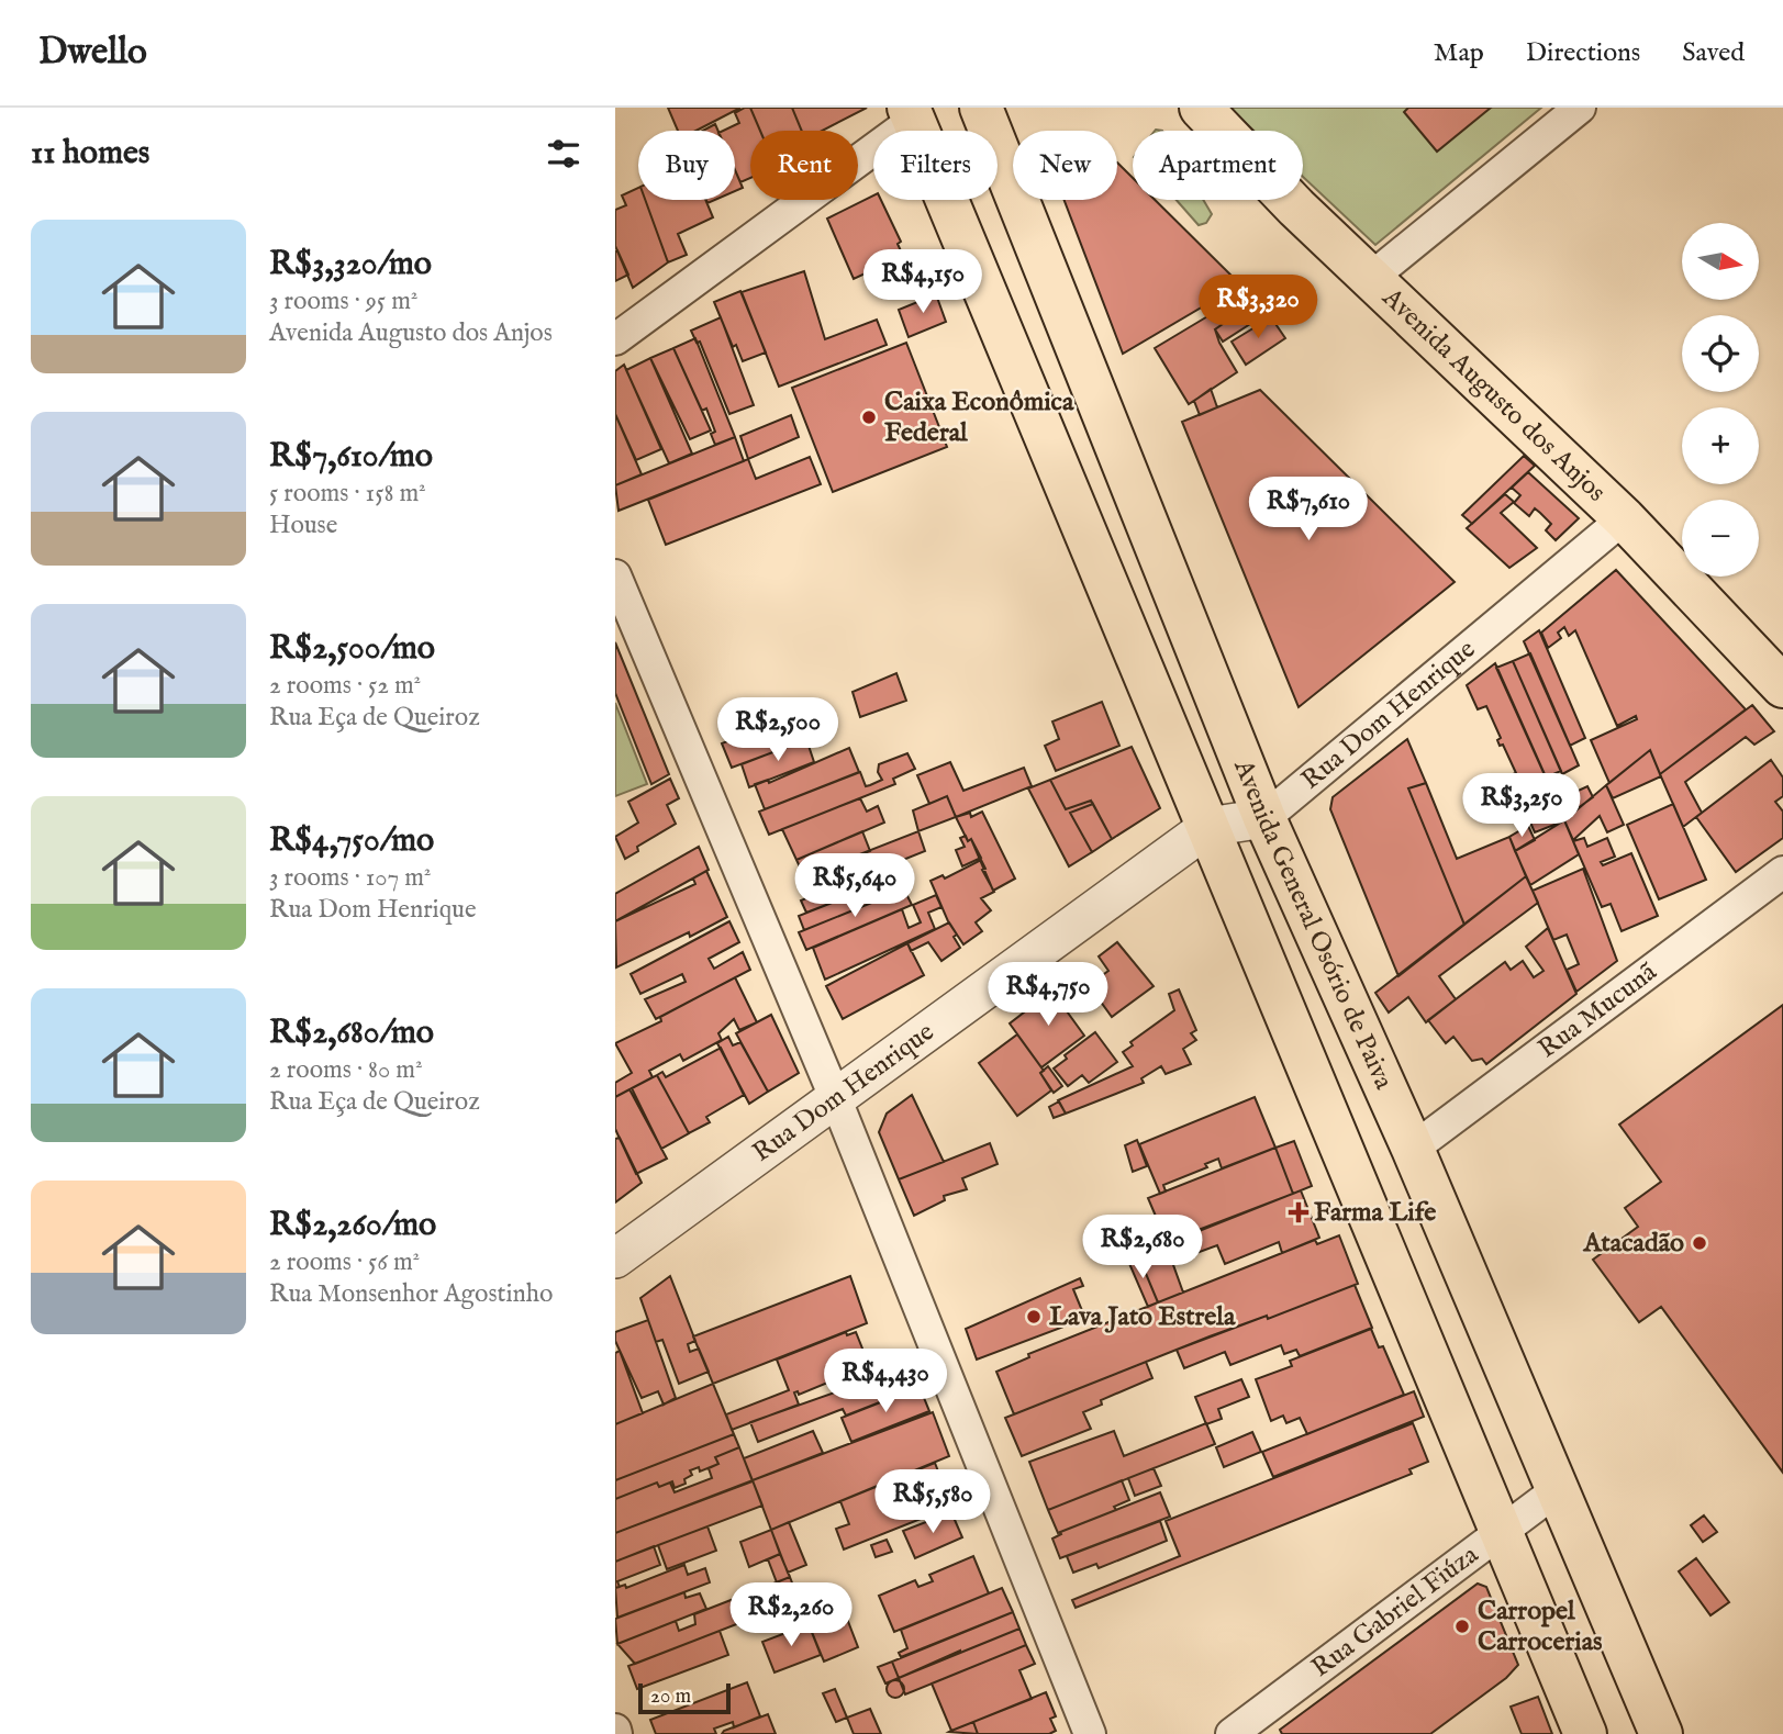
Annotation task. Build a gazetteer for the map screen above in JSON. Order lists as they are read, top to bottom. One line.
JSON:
{"streets":{"main road":["Avenida Augusto dos Anjos","Avenida General Osório de Paiva"],"street":["Rua Dom Henrique","Rua Mucunã","Rua Gabriel Fiúza"]},"crossings":[["Avenida Augusto dos Anjos","Rua Dom Henrique"],["Rua Dom Henrique","Avenida General Osório de Paiva"],["Avenida General Osório de Paiva","Rua Mucunã"],["Avenida General Osório de Paiva","Rua Gabriel Fiúza"]],"places":{"other":["Caixa Econômica Federal","Atacadão","Lava Jato Estrela","Carropel Carrocerias"],"health":["Farma Life"]},"scale_bar":"20 m","north":"right","page":{"header":"Dwello","nav":["Map","Directions","Saved"],"heading":"11 homes","chip":["Buy","Rent","Filters","New","Apartment"],"list":[{"name":"R$3,320/mo","note":"3 rooms · 95 m² · Avenida Augusto dos Anjos"},{"name":"R$7,610/mo","note":"5 rooms · 158 m² · House"},{"name":"R$2,500/mo","note":"2 rooms · 52 m² · Rua Eça de Queiroz"},{"name":"R$4,750/mo","note":"3 rooms · 107 m² · Rua Dom Henrique"},{"name":"R$2,680/mo","note":"2 rooms · 80 m² · Rua Eça de Queiroz"},{"name":"R$2,260/mo","note":"2 rooms · 56 m² · Rua Monsenhor Agostinho"}],"map_buttons":["+","−"],"price":["R$4,150","R$3,320","R$7,610","R$2,500","R$3,250","R$5,640","R$4,750","R$2,680","R$4,430","R$5,580","R$2,260"],"scale":"20 m"}}
